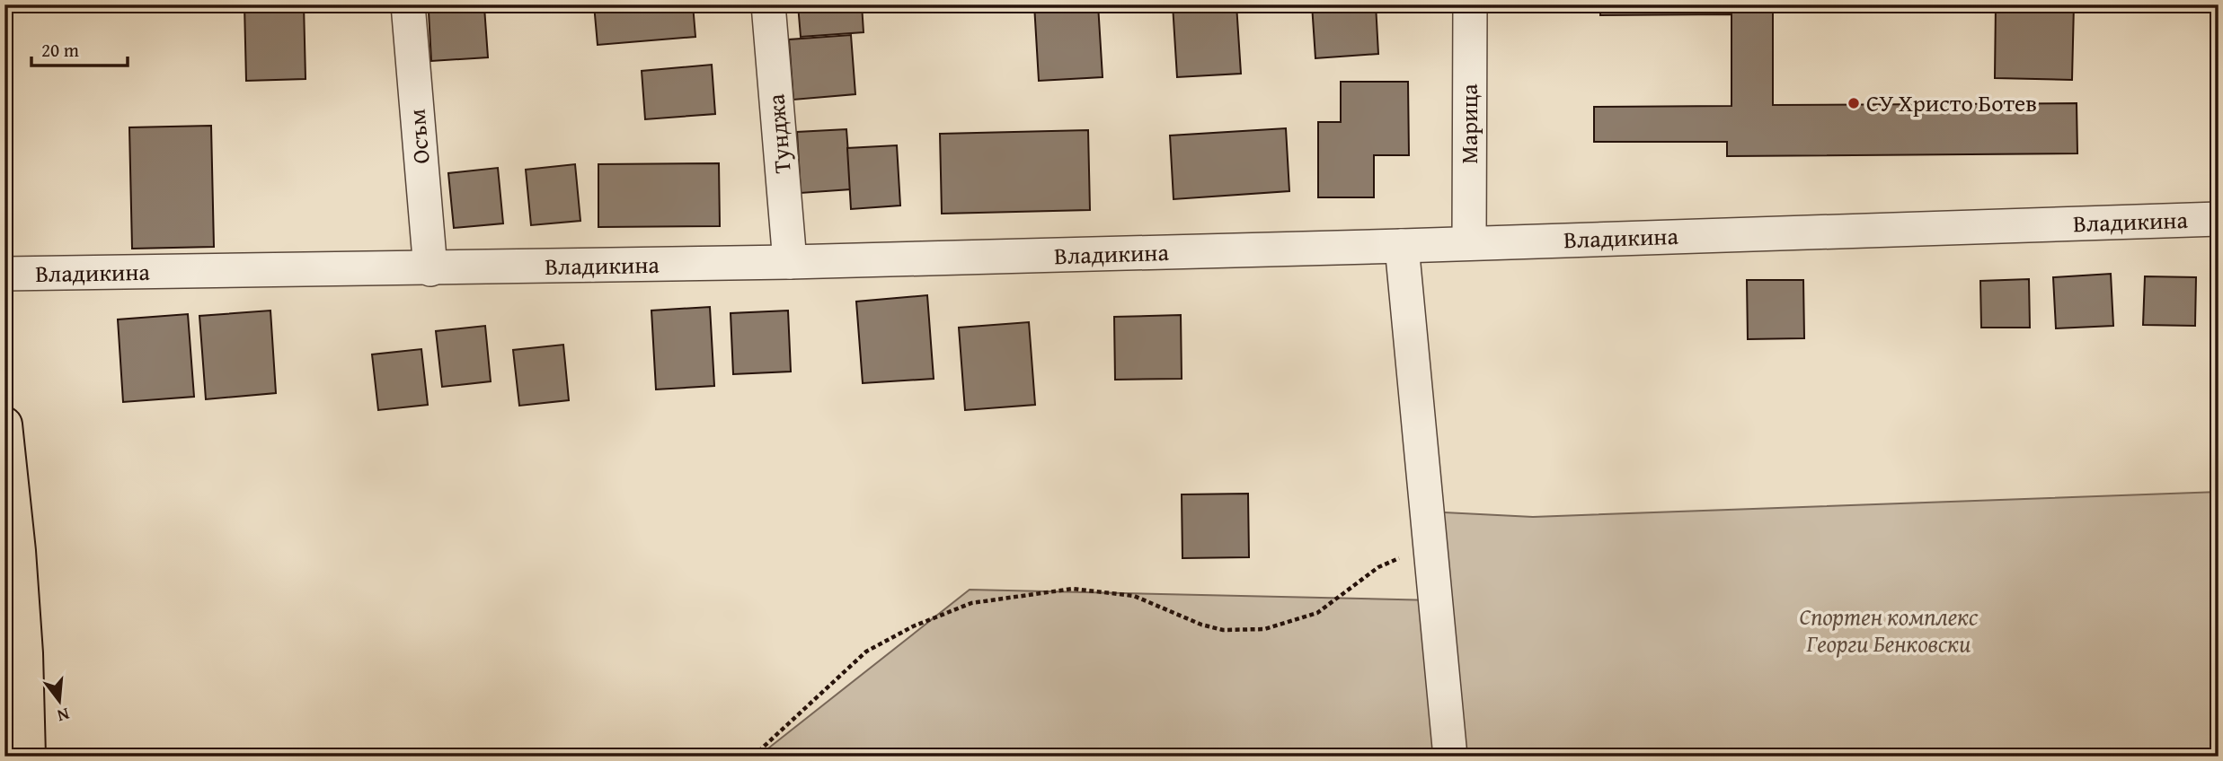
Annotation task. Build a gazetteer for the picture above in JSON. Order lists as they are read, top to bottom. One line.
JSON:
{"streets":{"street":["Марица","Тунджа","Осъм","Владикина"]},"crossings":[["Марица","Владикина"],["Тунджа","Владикина"],["Осъм","Владикина"]],"parks":["Спортен комплекс Георги Бенковски"],"places":["СУ Христо Ботев"],"scale_bar":"20 m","north":"bottom"}
